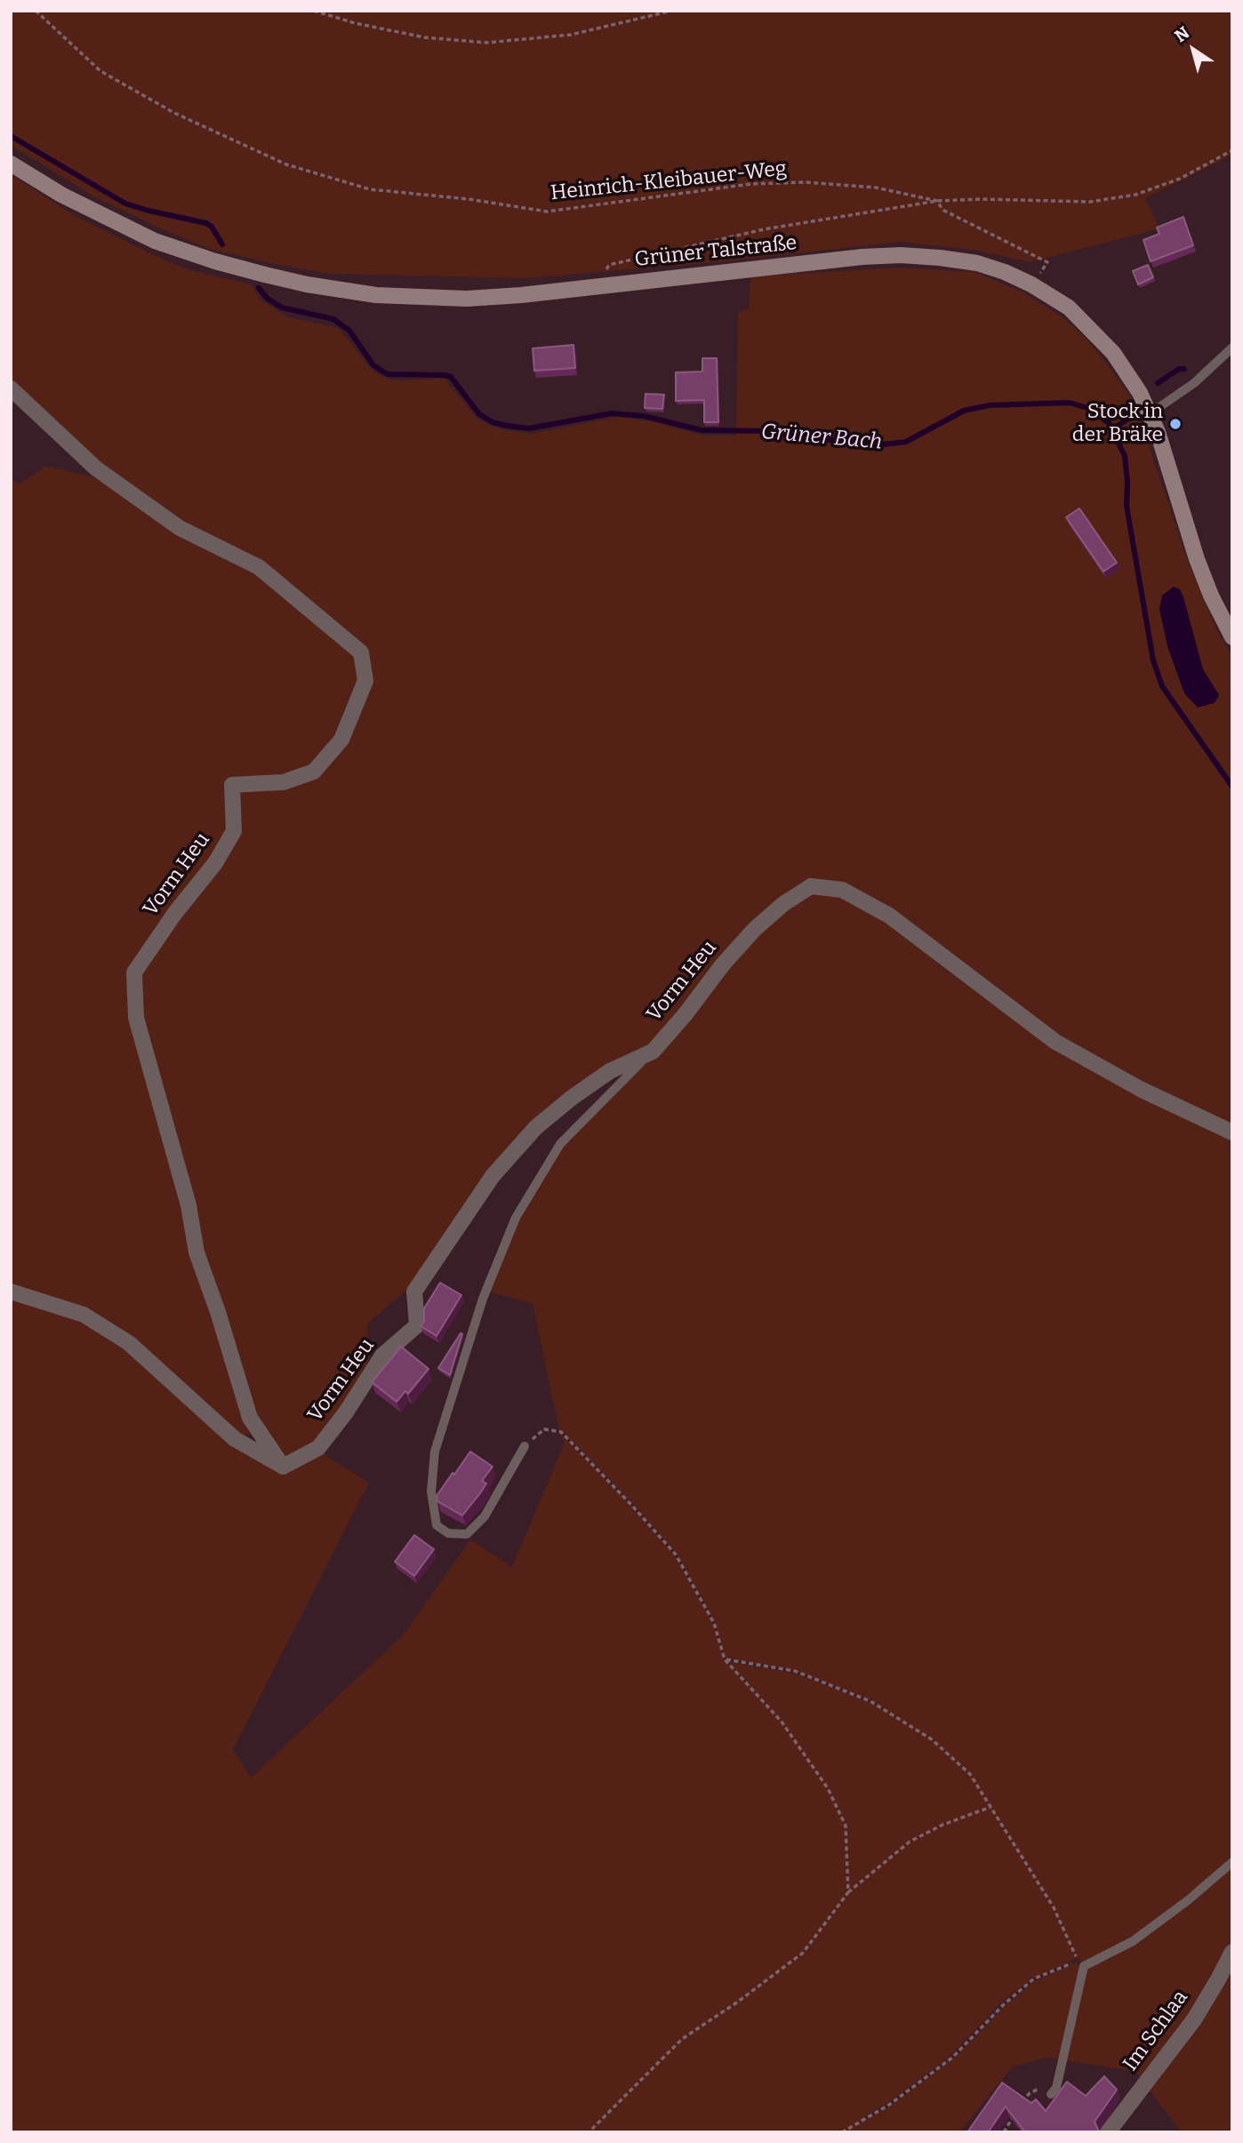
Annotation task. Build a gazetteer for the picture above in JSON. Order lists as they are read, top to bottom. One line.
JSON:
{"streets":{"main road":["Grüner Talstraße"],"street":["Vorm Heu","Im Schlaa"],"path":["Heinrich-Kleibauer-Weg"]},"crossings":[["Heinrich-Kleibauer-Weg","Grüner Talstraße"]],"water":["Grüner Bach"],"places":["Stock in der Bräke"],"north":"top left"}
